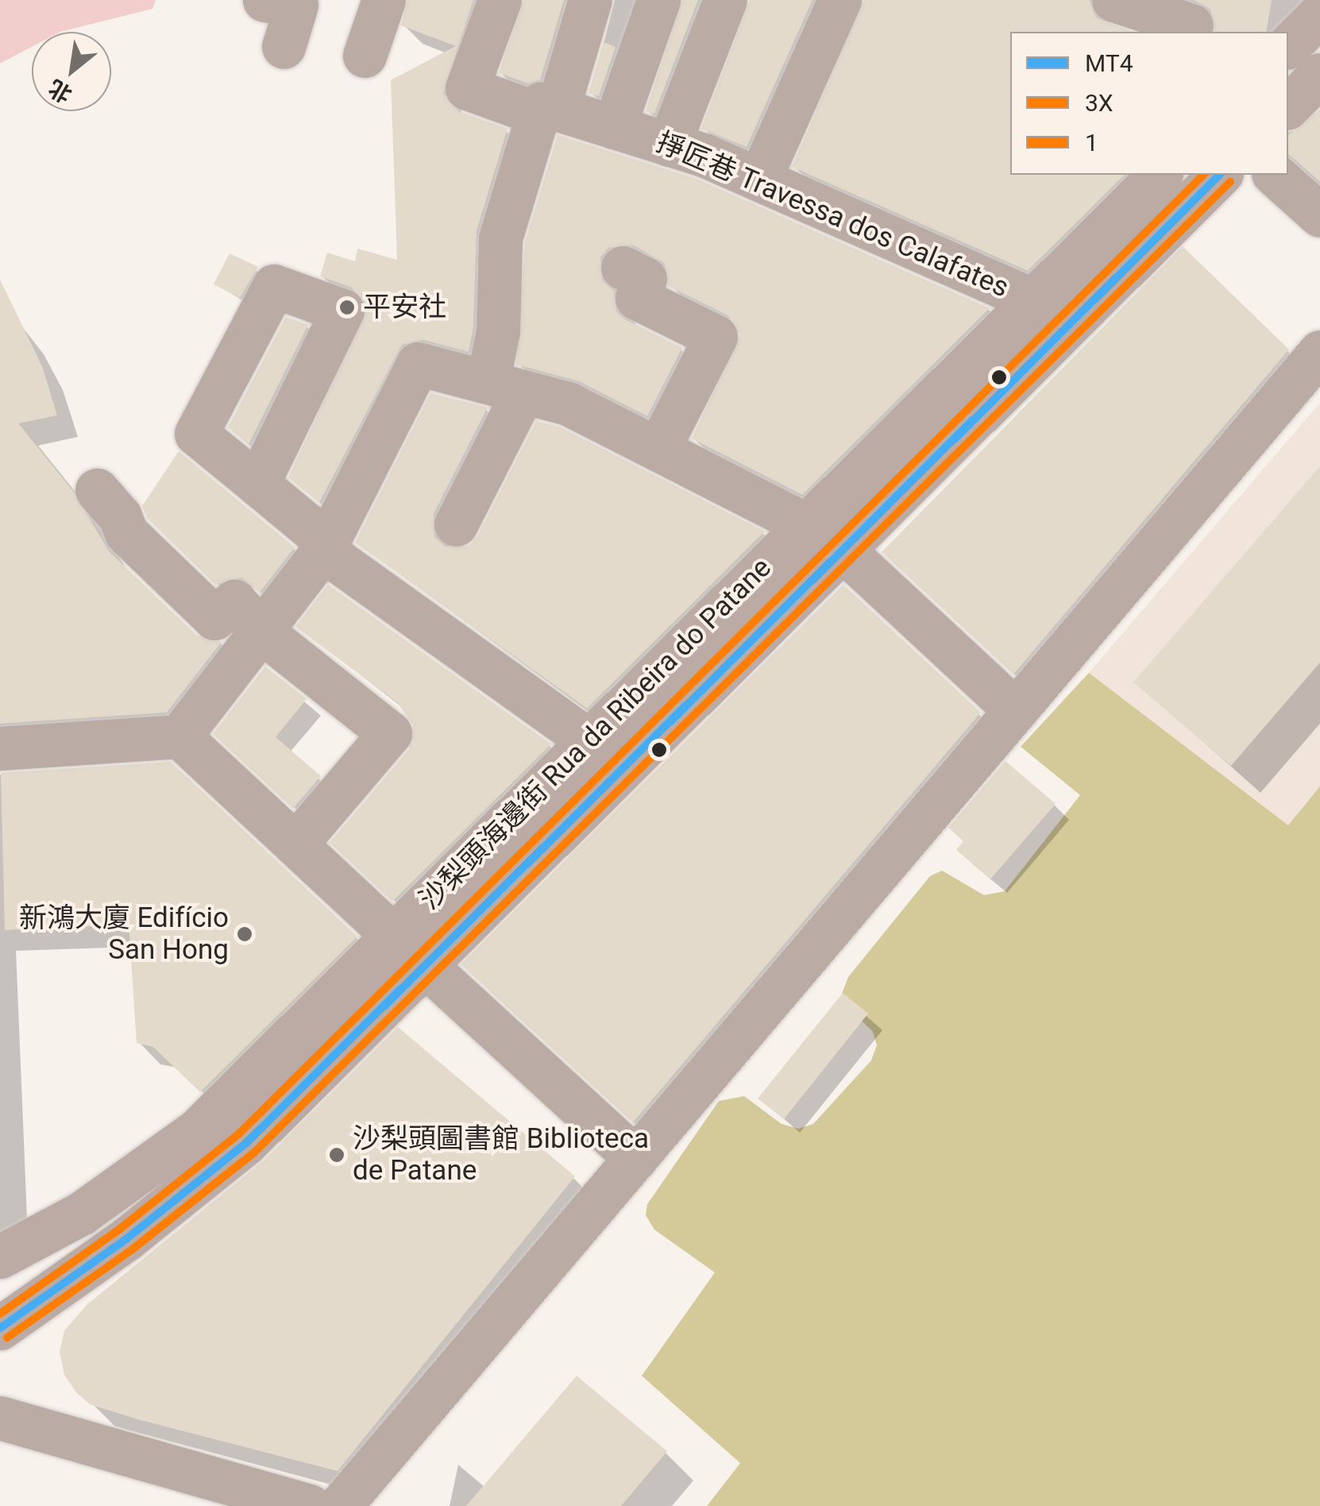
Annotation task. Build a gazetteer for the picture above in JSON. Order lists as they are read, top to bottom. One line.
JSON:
{"streets":{"main road":["沙梨頭海邊街 Rua da Ribeira do Patane"],"street":["掙匠巷 Travessa dos Calafates"]},"crossings":[["掙匠巷 Travessa dos Calafates","沙梨頭海邊街 Rua da Ribeira do Patane"]],"places":["平安社","新鴻大廈 Edifício San Hong","沙梨頭圖書館 Biblioteca de Patane"],"lines":["transit line MT4","transit line 1","transit line 3X"],"legend":["MT4","3X","1"],"north":"bottom left"}
